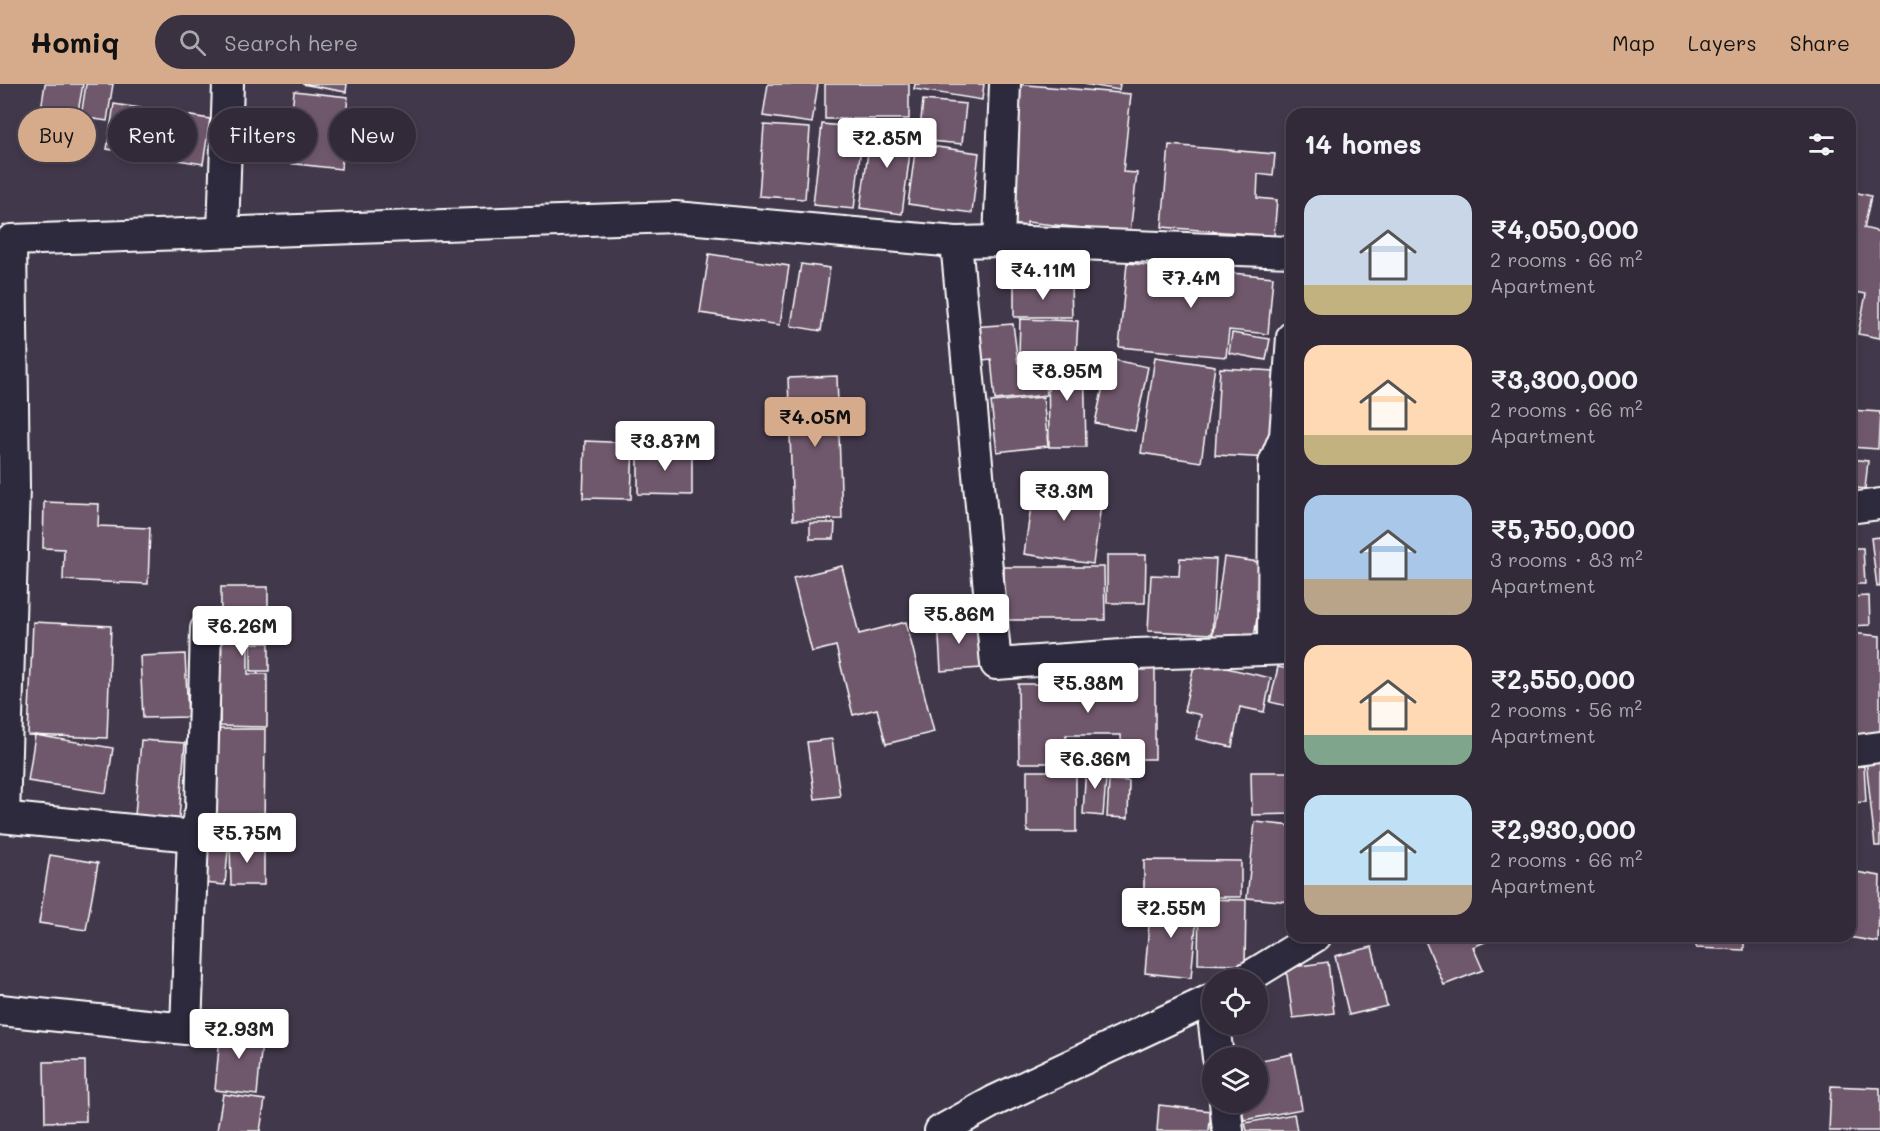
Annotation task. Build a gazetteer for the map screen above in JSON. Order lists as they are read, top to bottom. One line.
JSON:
{"page":{"header":"Homiq","search":"Search here","nav":["Map","Layers","Share"],"chip":["Buy","Rent","Filters","New"],"heading":"14 homes","price":["₹2.85M","₹4.11M","₹7.4M","₹8.95M","₹4.05M","₹3.87M","₹3.3M","₹5.86M","₹6.26M","₹5.38M","₹6.36M","₹5.75M","₹2.55M","₹2.93M"],"list":[{"name":"₹4,050,000","note":"2 rooms · 66 m² · Apartment"},{"name":"₹3,300,000","note":"2 rooms · 66 m² · Apartment"},{"name":"₹5,750,000","note":"3 rooms · 83 m² · Apartment"},{"name":"₹2,550,000","note":"2 rooms · 56 m² · Apartment"},{"name":"₹2,930,000","note":"2 rooms · 66 m² · Apartment"}]}}
